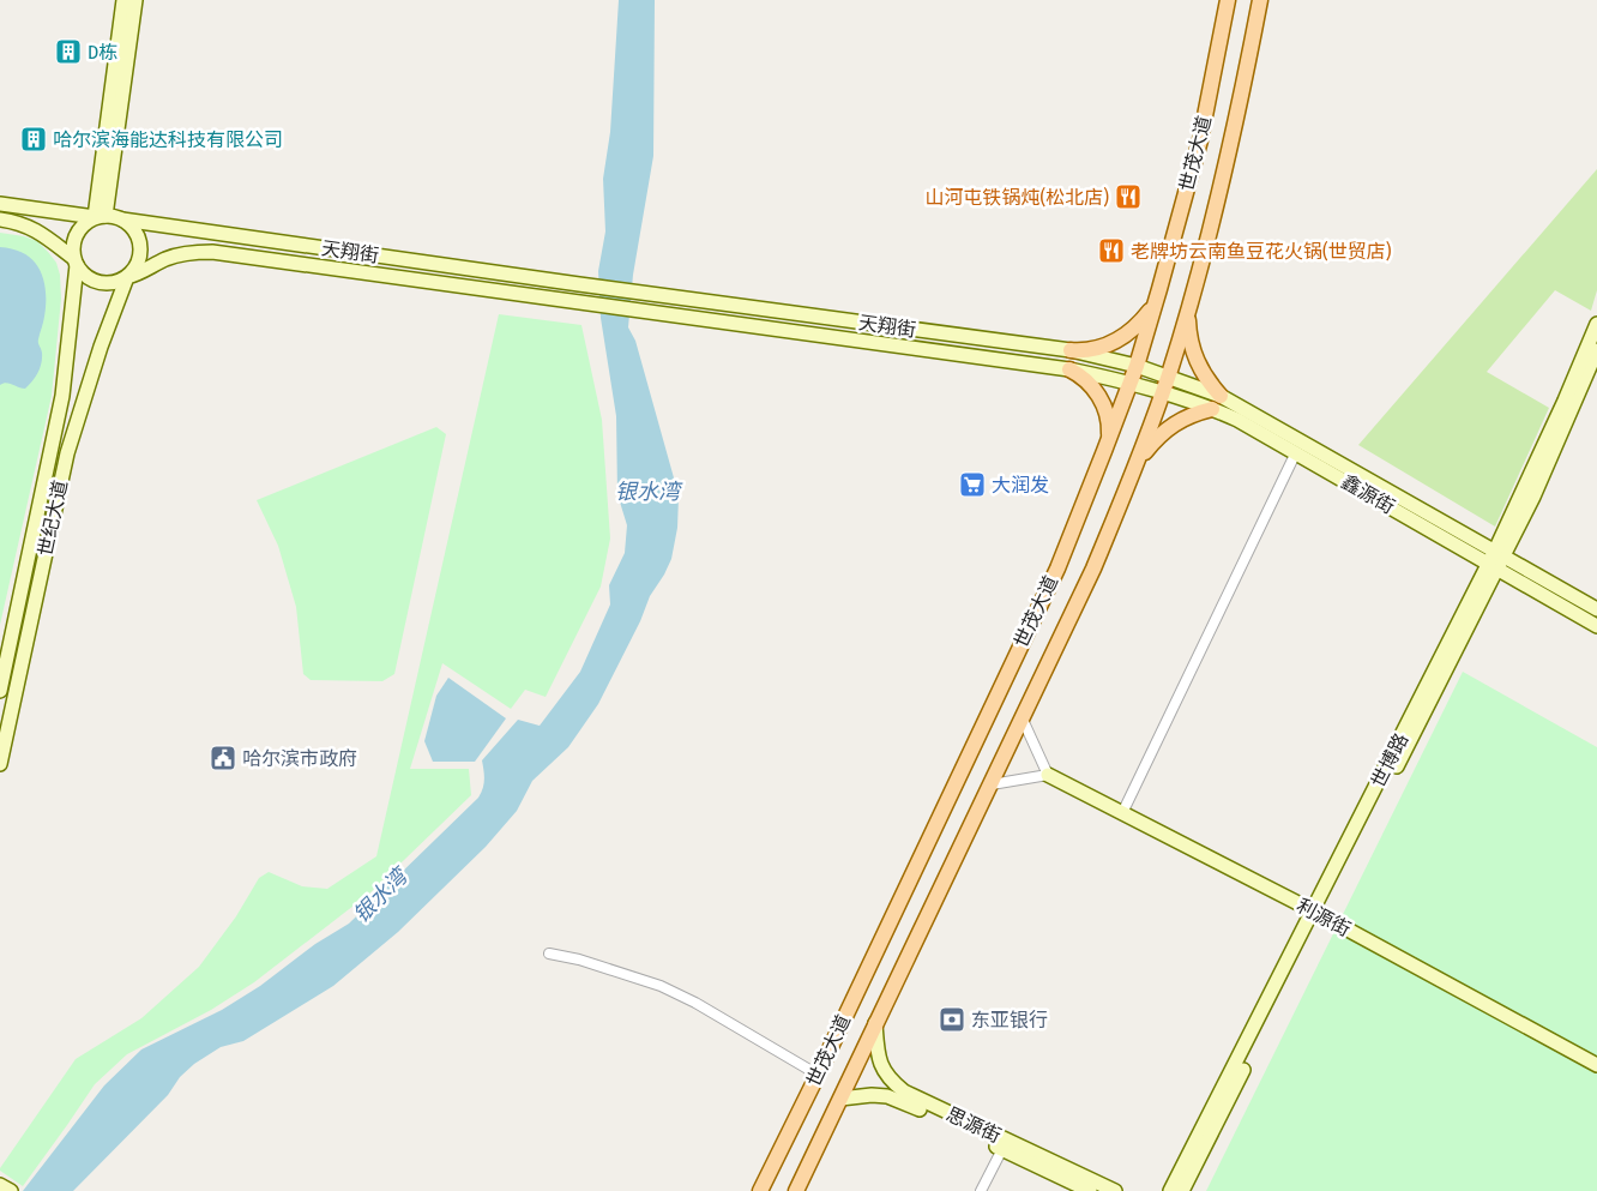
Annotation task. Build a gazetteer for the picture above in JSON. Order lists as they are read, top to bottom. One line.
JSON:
{"streets":{"main road":["世茂大道","天翔街","鑫源街","世纪大道","世博路","利源街","思源街"]},"crossings":[["世茂大道","天翔街"],["世茂大道","鑫源街"],["世茂大道","思源街"],["天翔街","鑫源街"],["天翔街","世纪大道"],["鑫源街","世博路"],["世博路","利源街"]],"water":["银水湾"],"places":{"building":["D栋","哈尔滨海能达科技有限公司"],"restaurant":["山河屯铁锅炖(松北店)","老牌坊云南鱼豆花火锅(世贸店)"],"supermarket":["大润发"],"public building":["哈尔滨市政府"],"bank":["东亚银行"]}}
